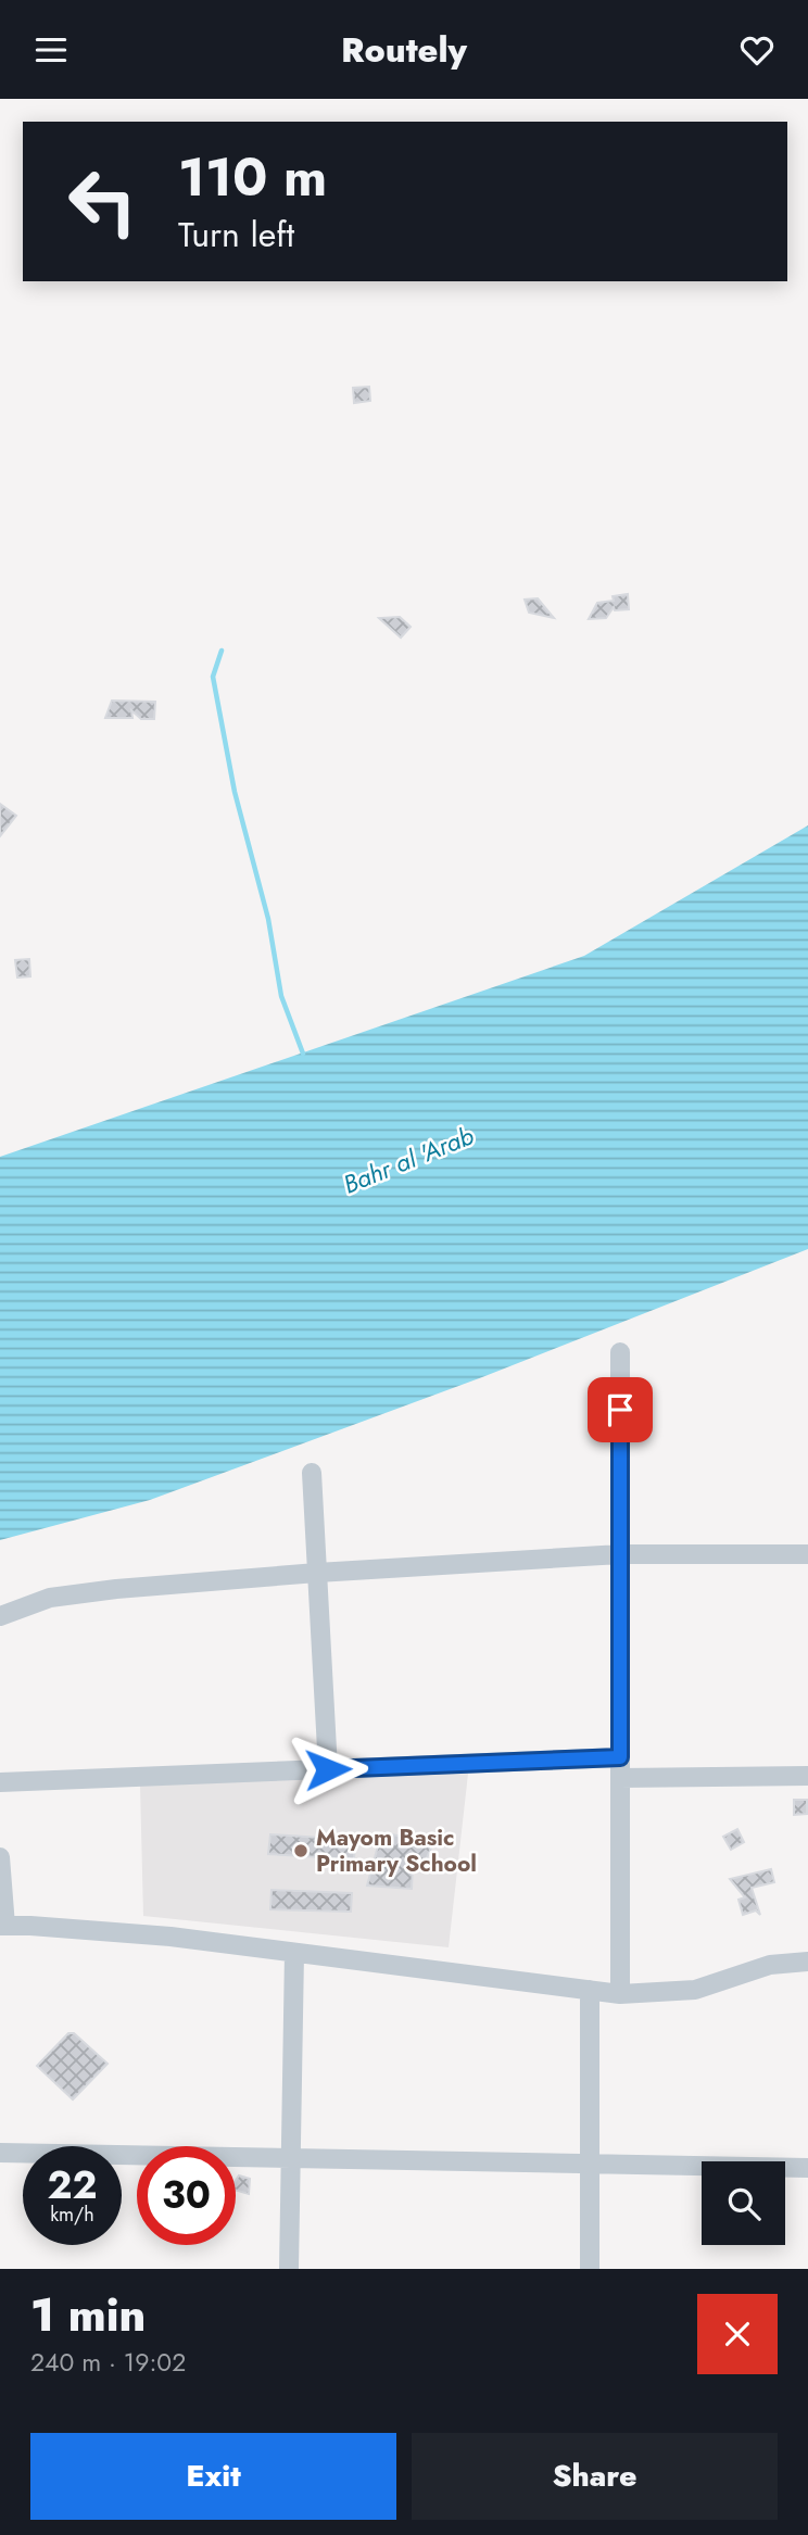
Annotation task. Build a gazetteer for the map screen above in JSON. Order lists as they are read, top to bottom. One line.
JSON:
{"water":["Bahr al 'Arab"],"places":["Mayom Basic Primary School"],"page":{"header":"Routely","turn":["110 m","Turn left"],"speed":"22 km/h","limit":"30","heading":["1 min","240 m · 19:02"],"buttons":["Exit","Share"]}}
